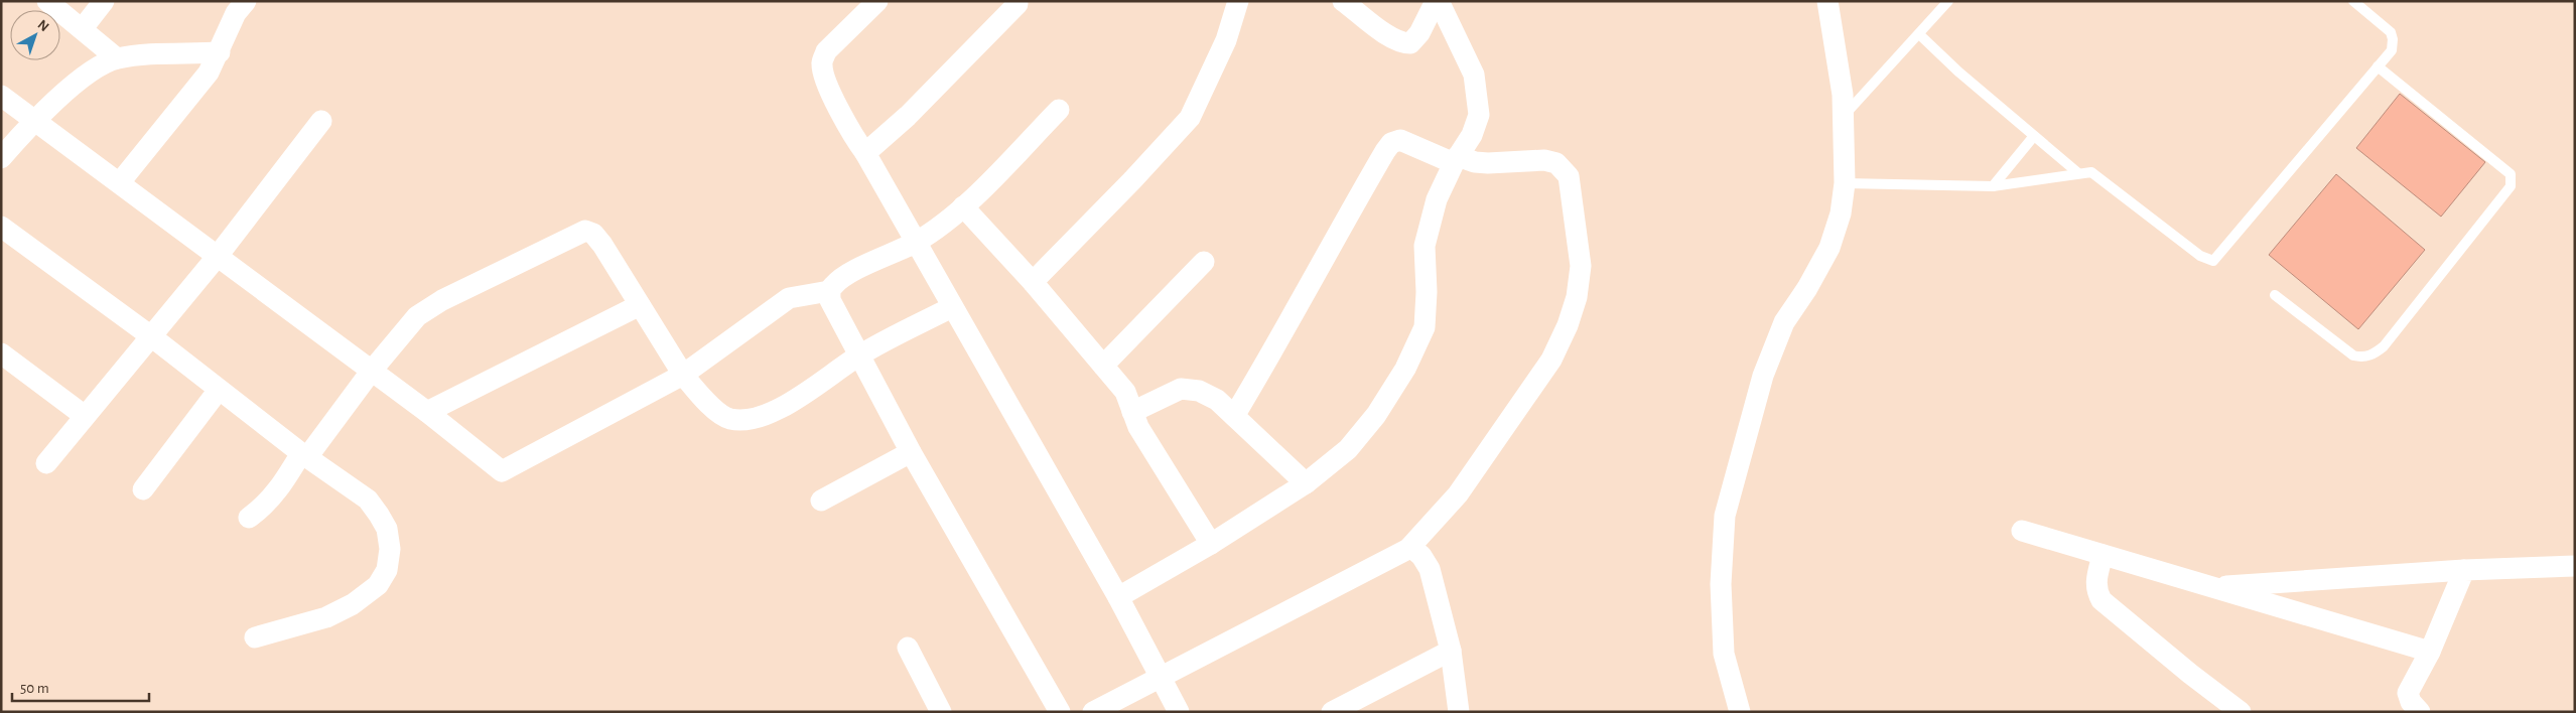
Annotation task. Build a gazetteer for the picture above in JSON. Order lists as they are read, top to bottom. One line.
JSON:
{"scale_bar":"50 m","north":"top right"}
